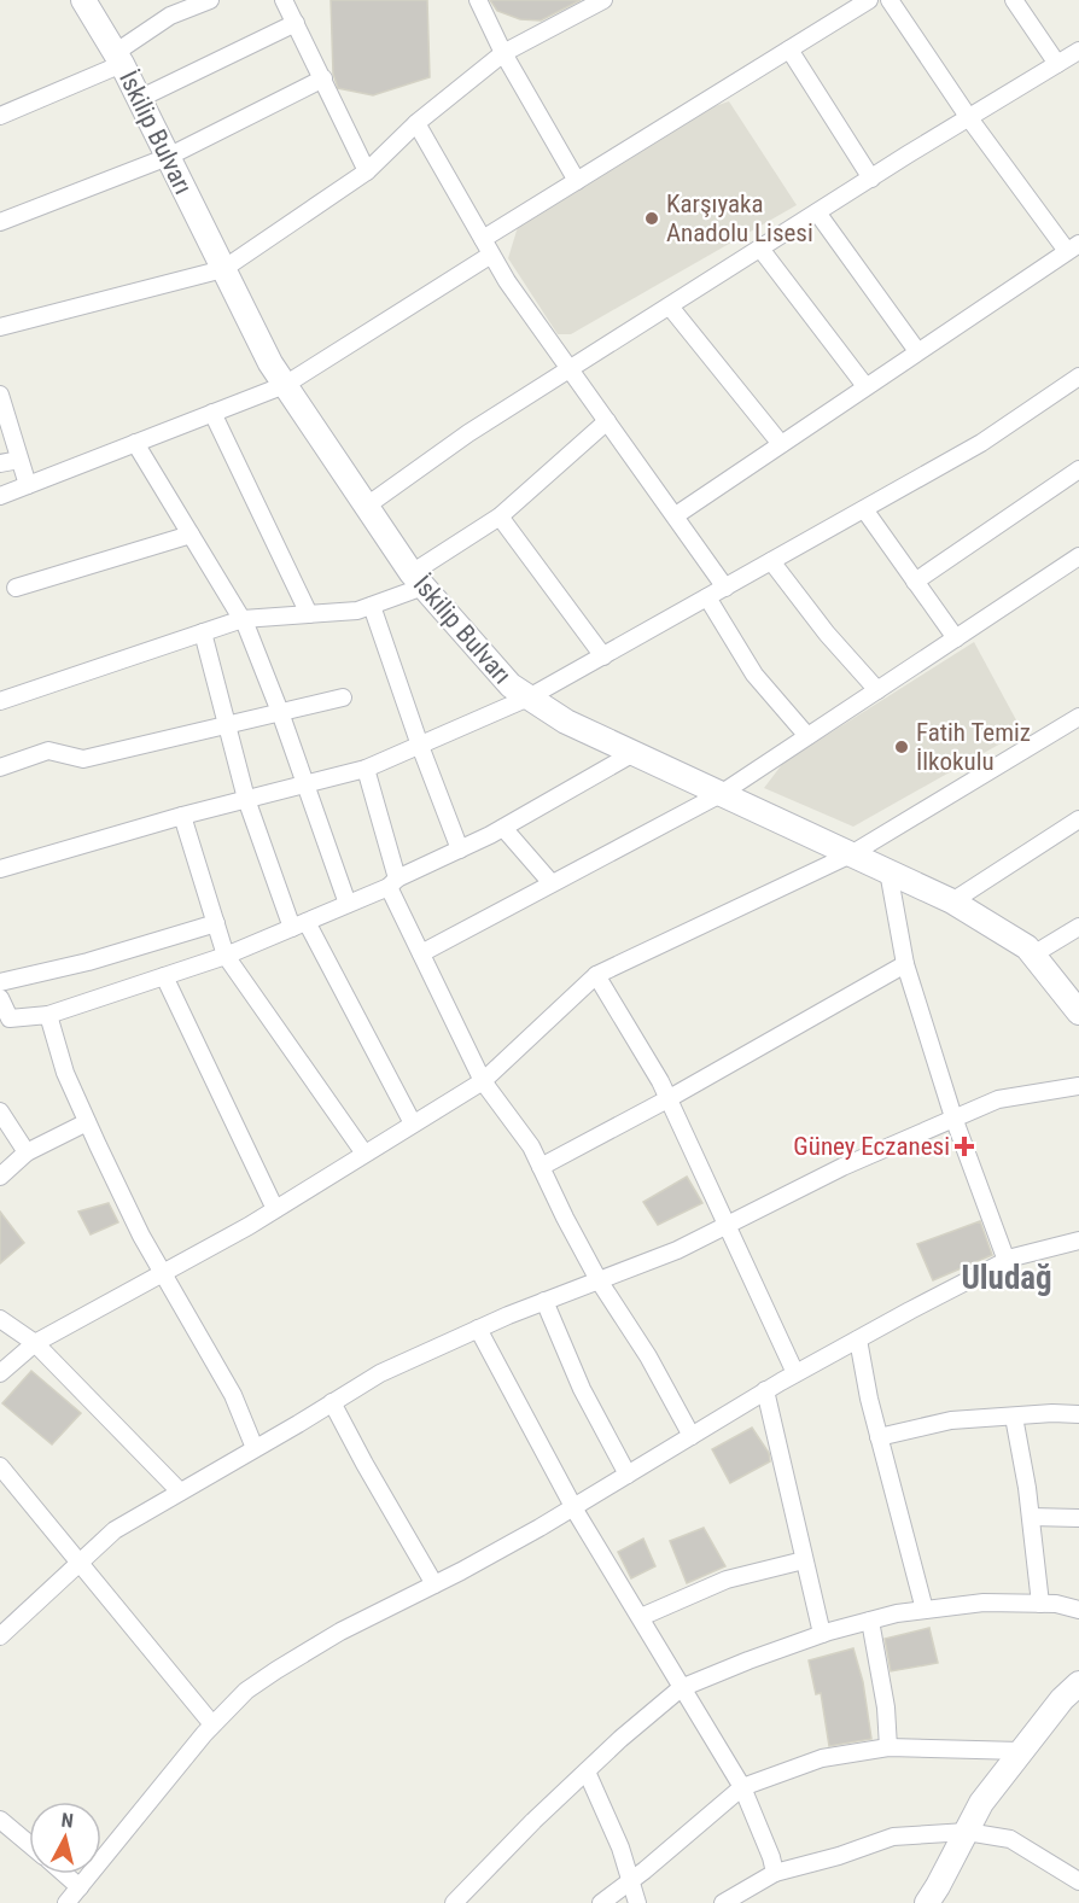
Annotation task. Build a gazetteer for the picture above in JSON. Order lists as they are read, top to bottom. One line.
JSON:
{"streets":{"main road":["İskilip Bulvarı"]},"districts":["Uludağ"],"places":{"other":["Karşıyaka Anadolu Lisesi","Fatih Temiz İlkokulu"],"health":["Güney Eczanesi"]},"north":"top"}
